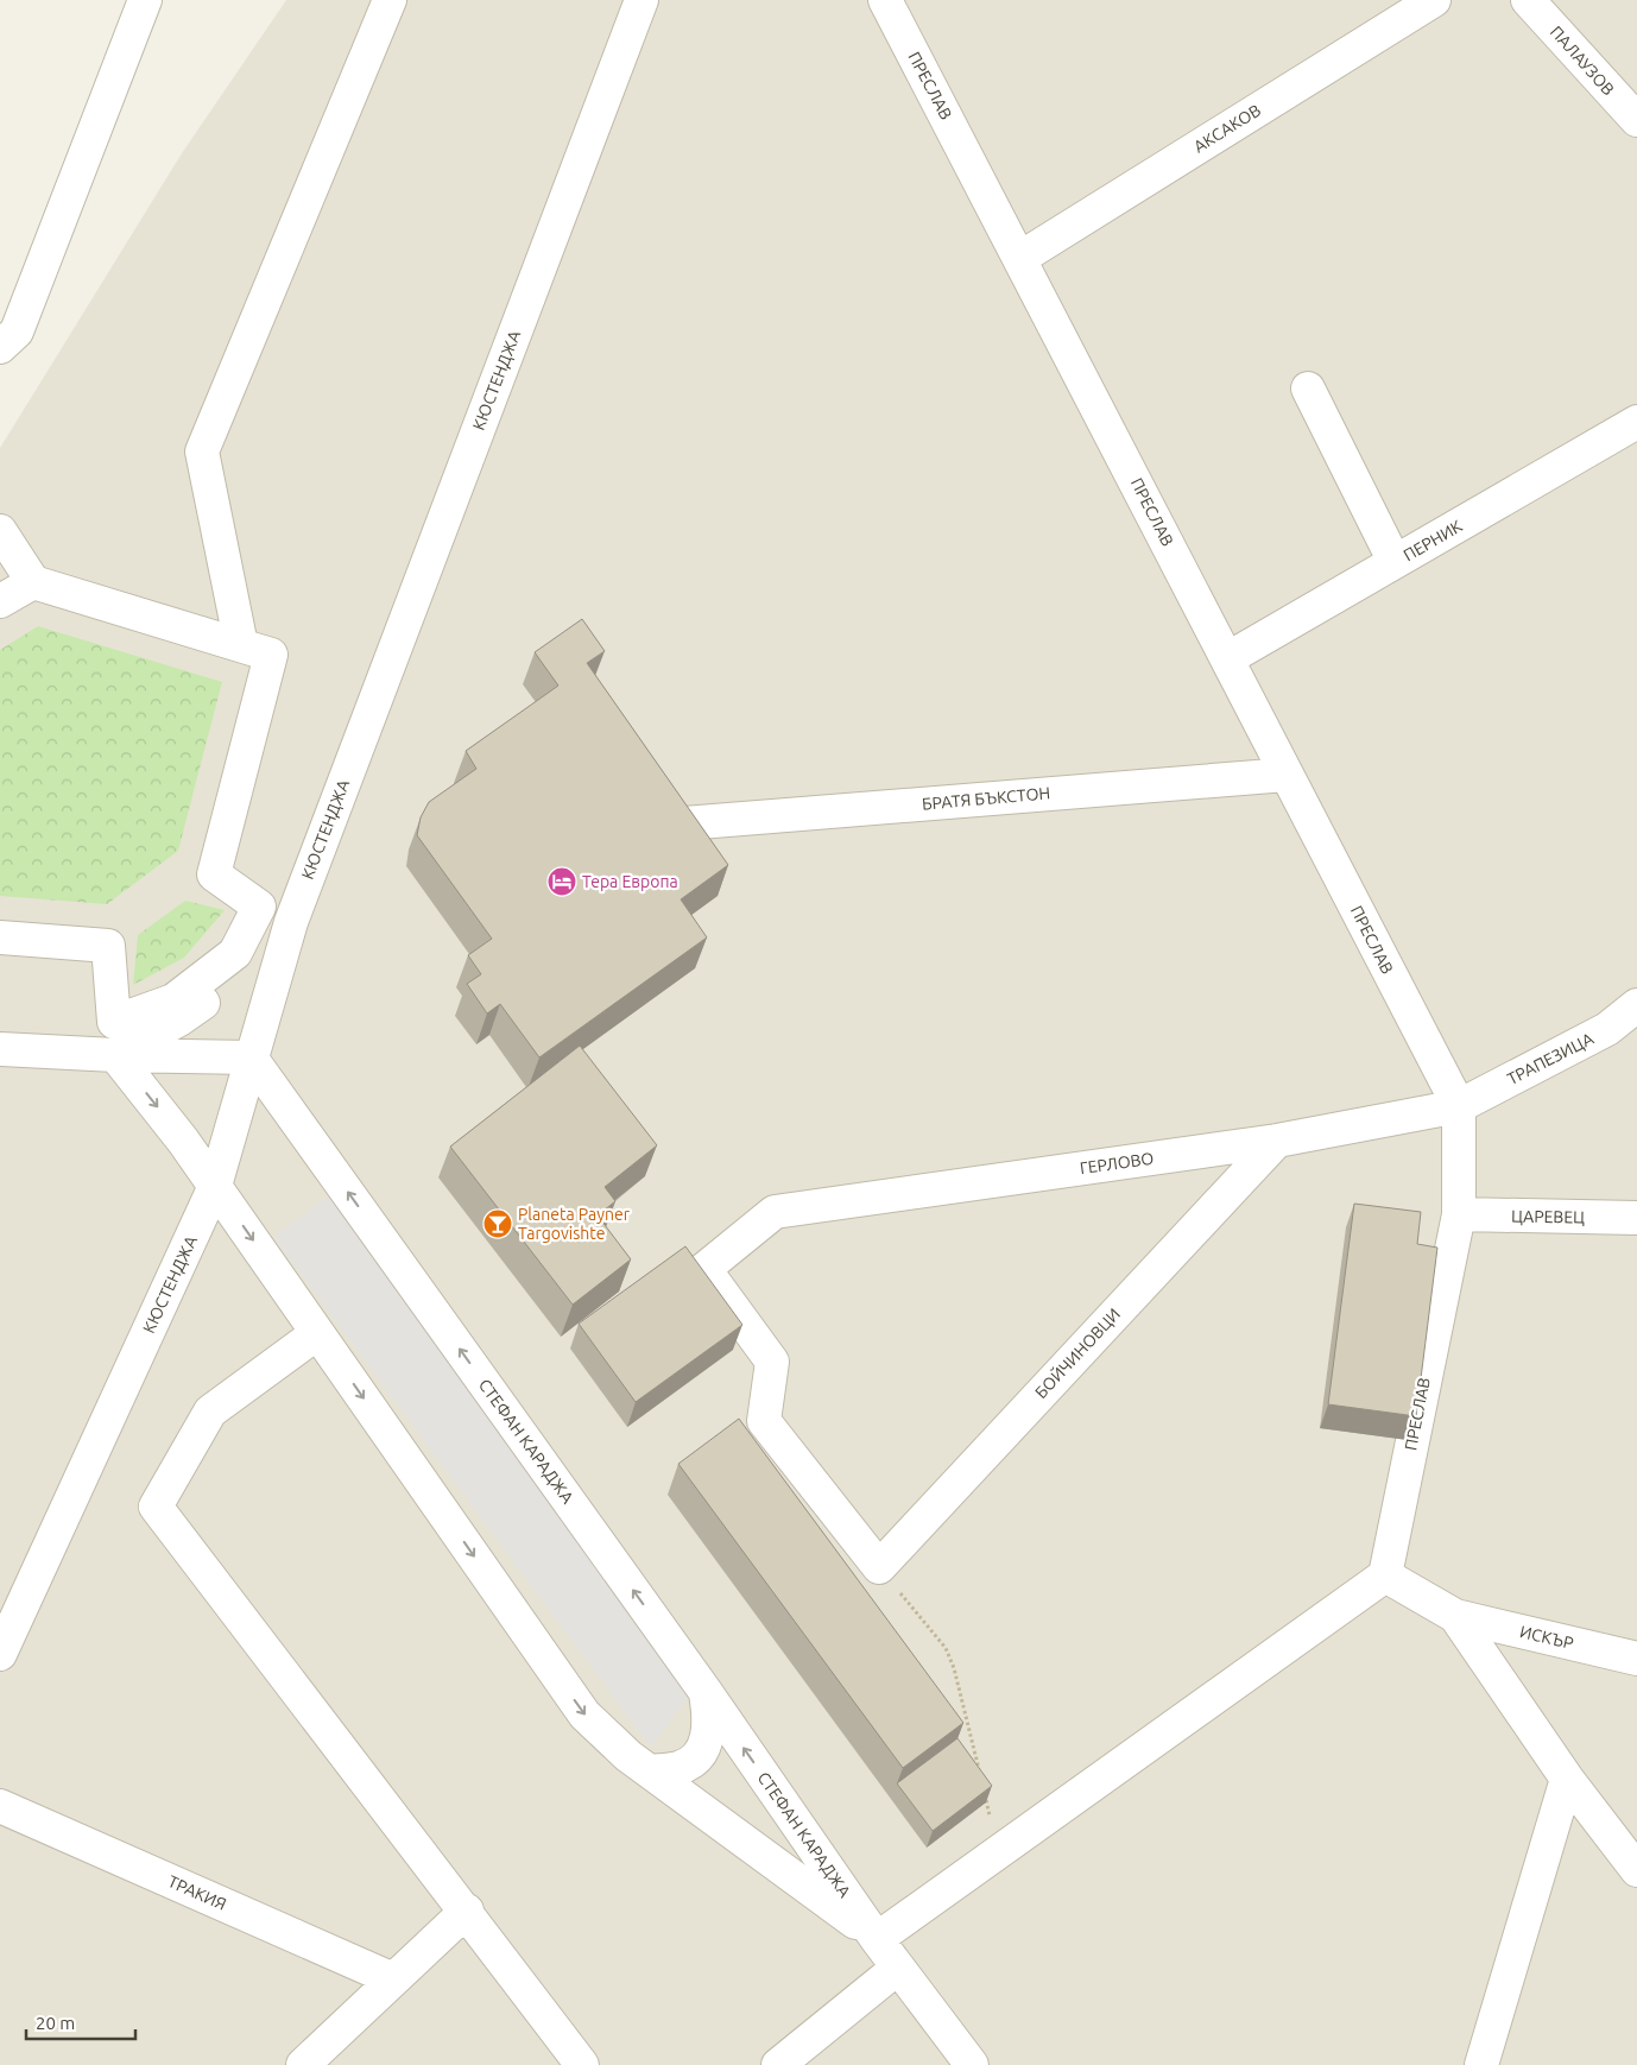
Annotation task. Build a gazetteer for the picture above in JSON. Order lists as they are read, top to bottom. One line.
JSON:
{"streets":{"street":["ПАЛАУЗОВ","ПРЕСЛАВ","АКСАКОВ","КЮСТЕНДЖА","ПЕРНИК","БРАТЯ БЪКСТОН","ТРАПЕЗИЦА","ГЕРЛОВО","ЦАРЕВЕЦ","БОЙЧИНОВЦИ","СТЕФАН КАРАДЖА","ИСКЪР","ТРАКИЯ"]},"crossings":[["ПРЕСЛАВ","АКСАКОВ"],["ПРЕСЛАВ","ПЕРНИК"],["ПРЕСЛАВ","БРАТЯ БЪКСТОН"],["ПРЕСЛАВ","ТРАПЕЗИЦА"],["ПРЕСЛАВ","ГЕРЛОВО"],["ПРЕСЛАВ","ЦАРЕВЕЦ"],["КЮСТЕНДЖА","СТЕФАН КАРАДЖА"],["ТРАПЕЗИЦА","ГЕРЛОВО"],["ГЕРЛОВО","БОЙЧИНОВЦИ"]],"places":{"hotel":["Тера Европа"],"bar":["Planeta Payner Targovishte"]},"scale_bar":"20 m"}
